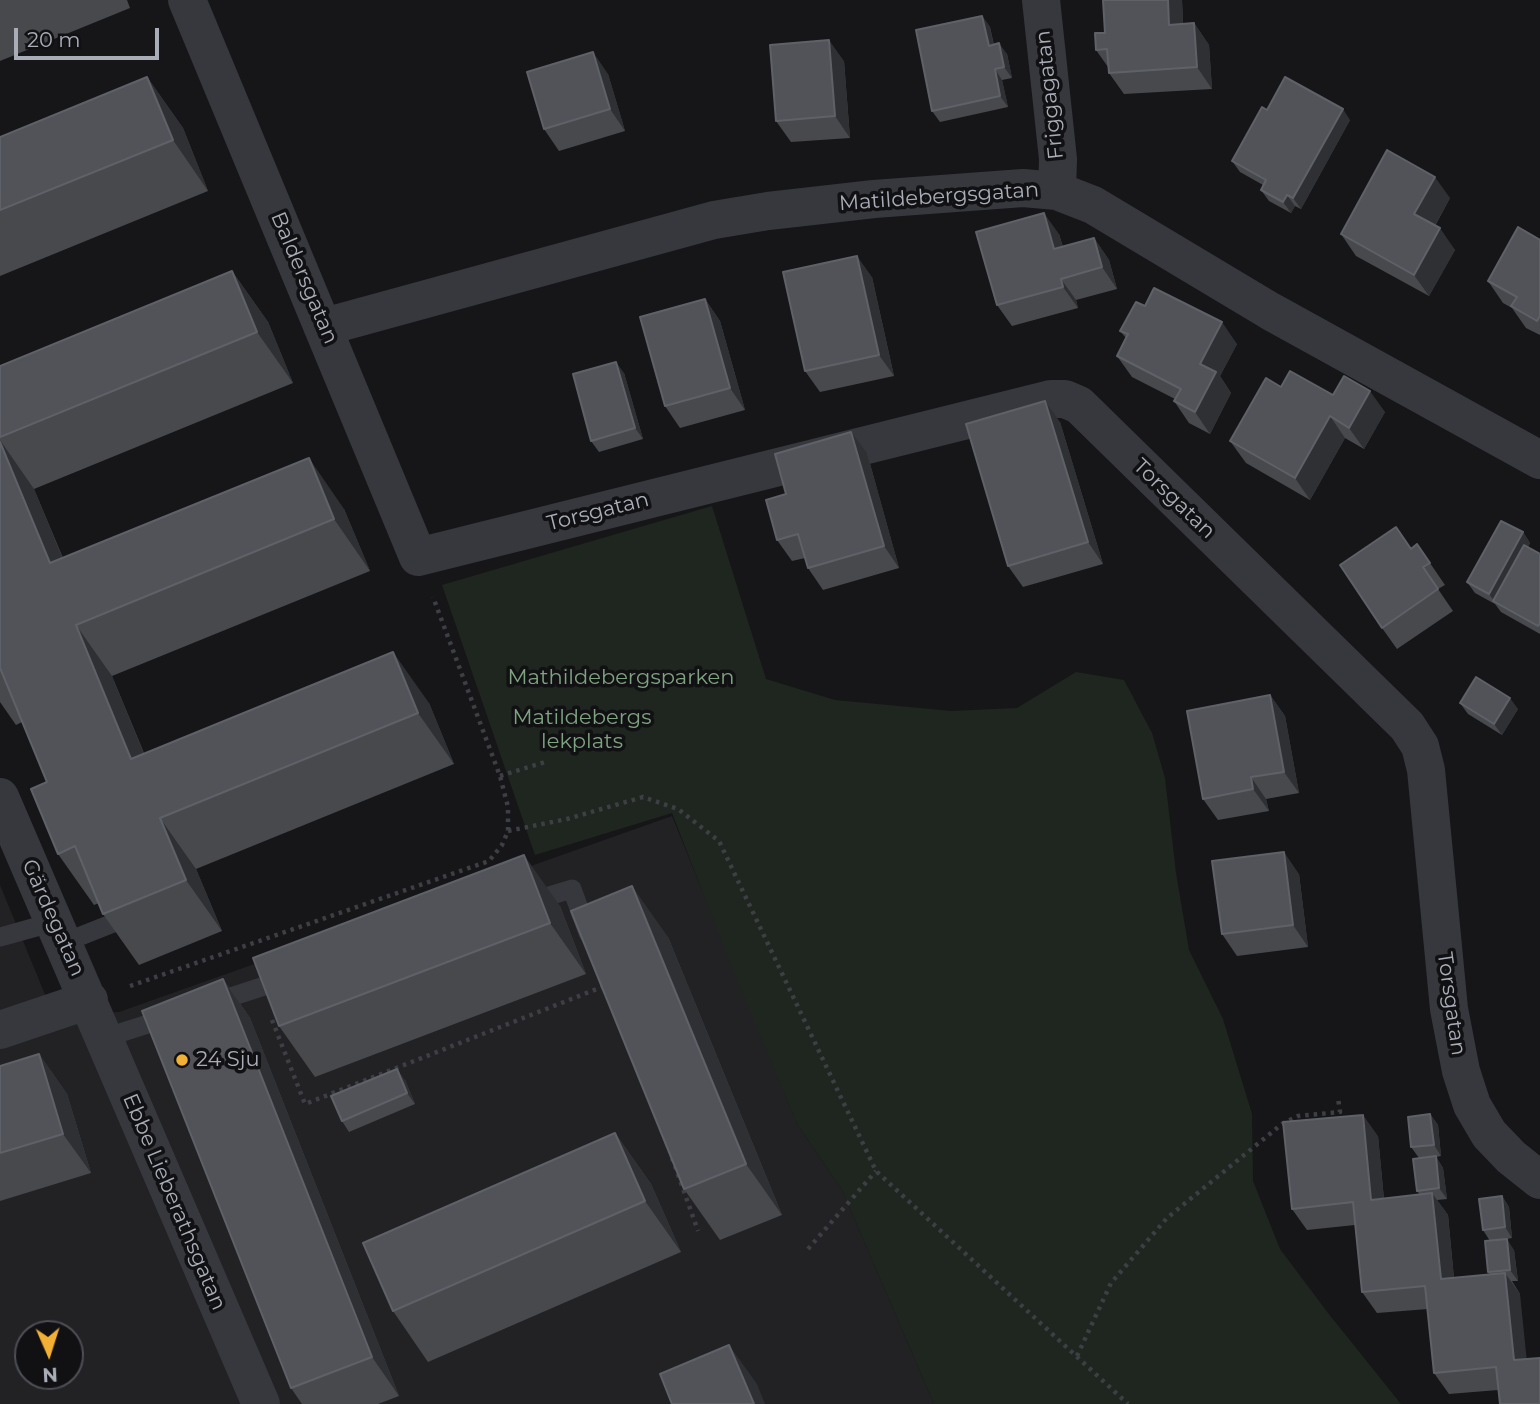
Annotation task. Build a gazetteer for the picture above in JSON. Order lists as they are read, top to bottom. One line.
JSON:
{"streets":{"street":["Friggagatan","Matildebergsgatan","Baldersgatan","Torsgatan","Gärdegatan","Ebbe Lieberathsgatan"]},"crossings":[["Friggagatan","Matildebergsgatan"],["Matildebergsgatan","Baldersgatan"],["Baldersgatan","Torsgatan"],["Gärdegatan","Ebbe Lieberathsgatan"]],"parks":["Mathildebergsparken","Matildebergs lekplats"],"places":["24 Sju"],"scale_bar":"20 m","north":"bottom"}
